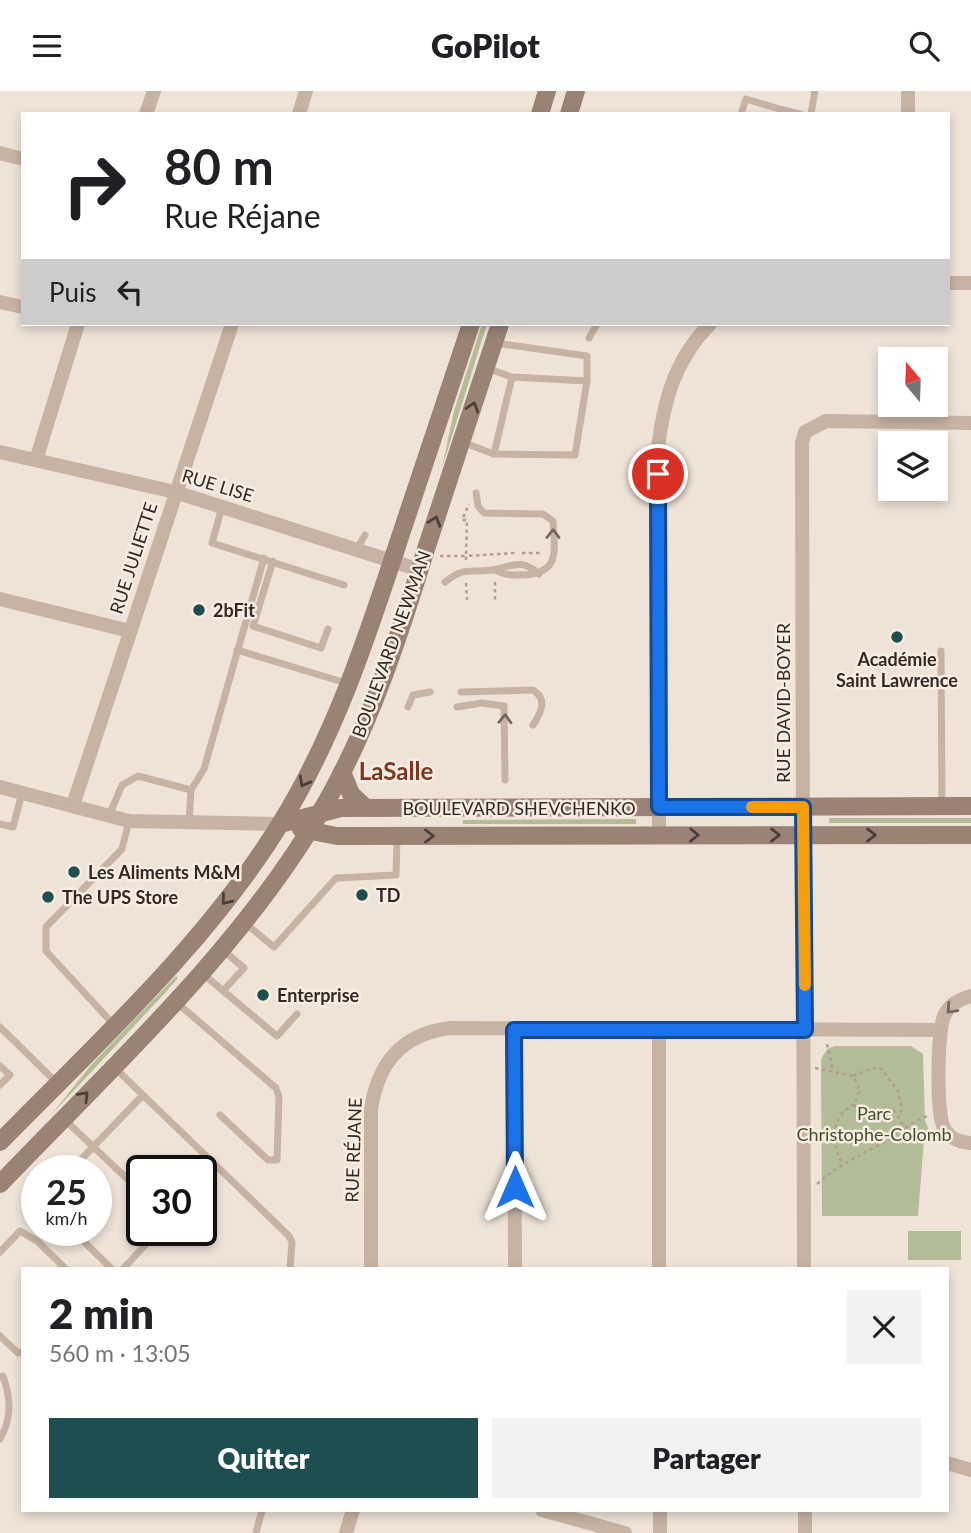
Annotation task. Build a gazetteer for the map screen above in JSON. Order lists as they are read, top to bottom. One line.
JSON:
{"streets":{"main road":["BOULEVARD NEWMAN","BOULEVARD SHEVCHENKO"],"street":["RUE LISE","RUE JULIETTE","RUE DAVID-BOYER","RUE RÉJANE"]},"crossings":[["RUE LISE","RUE JULIETTE"],["RUE LISE","BOULEVARD NEWMAN"],["RUE JULIETTE","BOULEVARD SHEVCHENKO"],["BOULEVARD NEWMAN","BOULEVARD SHEVCHENKO"],["RUE DAVID-BOYER","BOULEVARD SHEVCHENKO"],["RUE DAVID-BOYER","RUE RÉJANE"]],"districts":["LaSalle"],"parks":["Parc Christophe-Colomb"],"places":["2bFit","Académie Saint Lawrence","Les Aliments M&M","TD","The UPS Store","Enterprise"],"north":"top","page":{"header":"GoPilot","turn":["80 m","Rue Réjane"],"then":"Puis","speed":"25 km/h","limit":"30","heading":["2 min","560 m · 13:05"],"buttons":["Quitter","Partager"]}}
